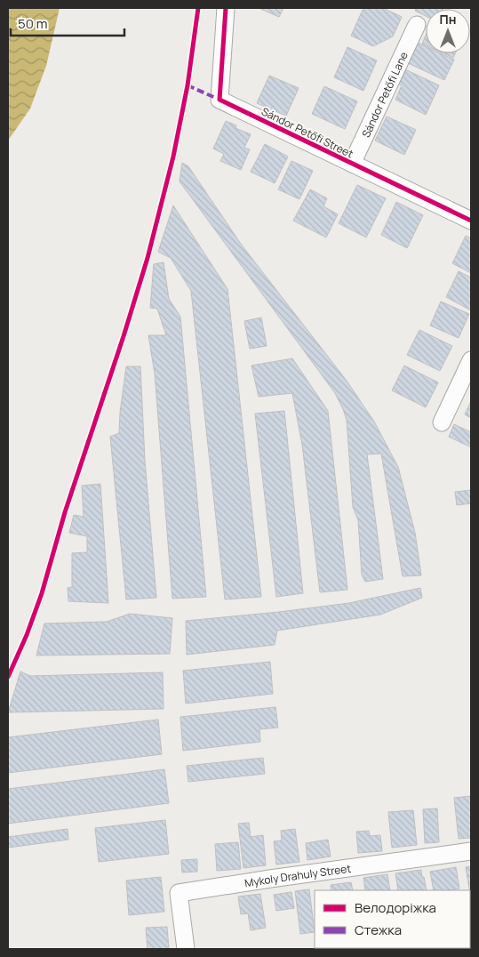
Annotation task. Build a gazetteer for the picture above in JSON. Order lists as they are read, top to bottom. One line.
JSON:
{"streets":{"street":["Sándor Petőfi Lane","Sándor Petőfi Street","Mykoly Drahuly Street"]},"crossings":[["Sándor Petőfi Lane","Sándor Petőfi Street"]],"legend":["Велодоріжка","Стежка"],"scale_bar":"50 m","north":"top"}
